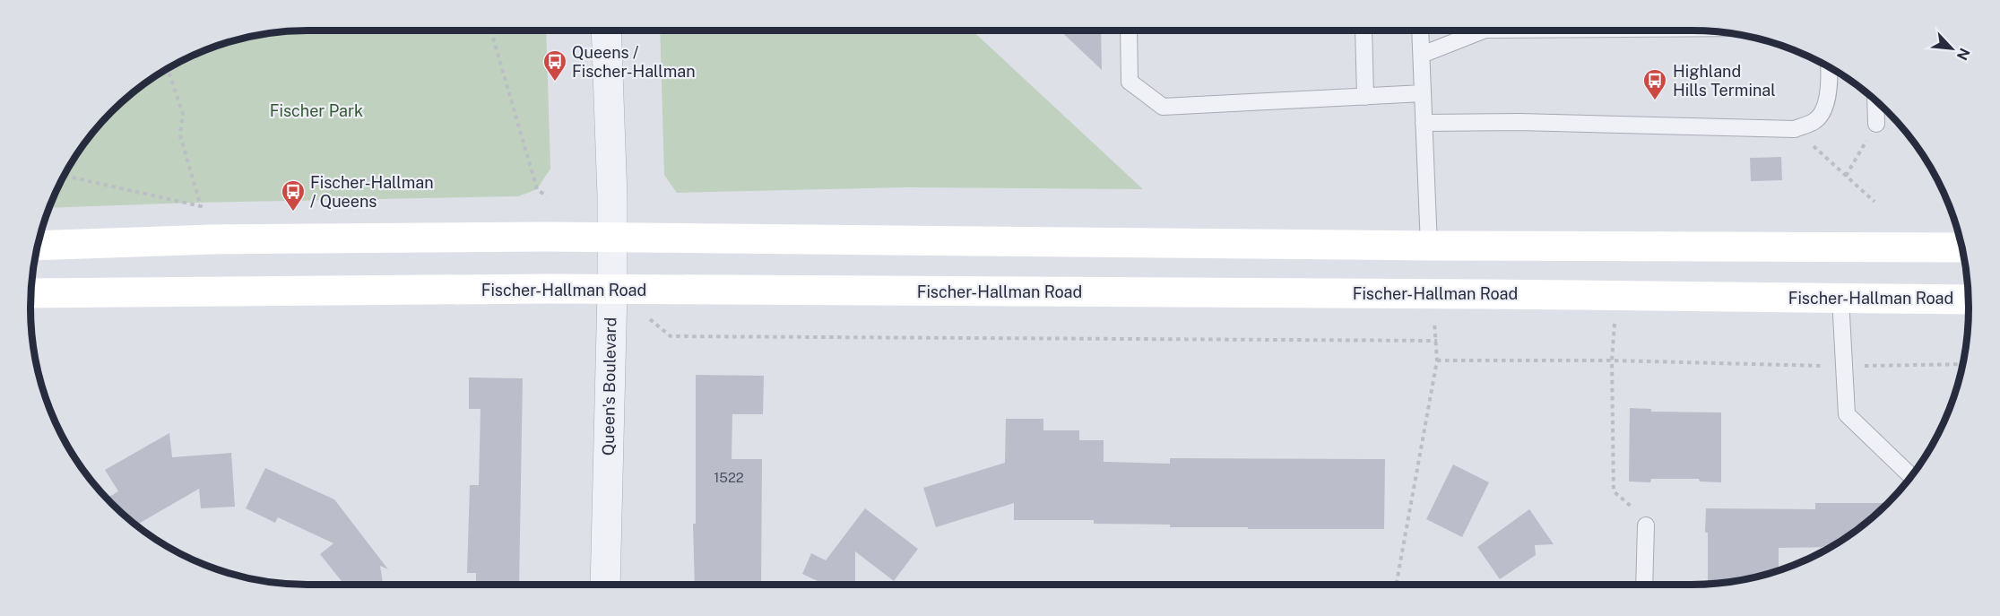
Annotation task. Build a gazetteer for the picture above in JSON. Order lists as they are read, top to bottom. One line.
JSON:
{"streets":{"main road":["Fischer-Hallman Road"],"street":["Queen's Boulevard"]},"crossings":[["Fischer-Hallman Road","Queen's Boulevard"]],"parks":["Fischer Park"],"places":{"bus stop":["Queens / Fischer-Hallman","Highland Hills Terminal","Fischer-Hallman / Queens"]},"house_numbers":["1522"],"north":"bottom right"}
